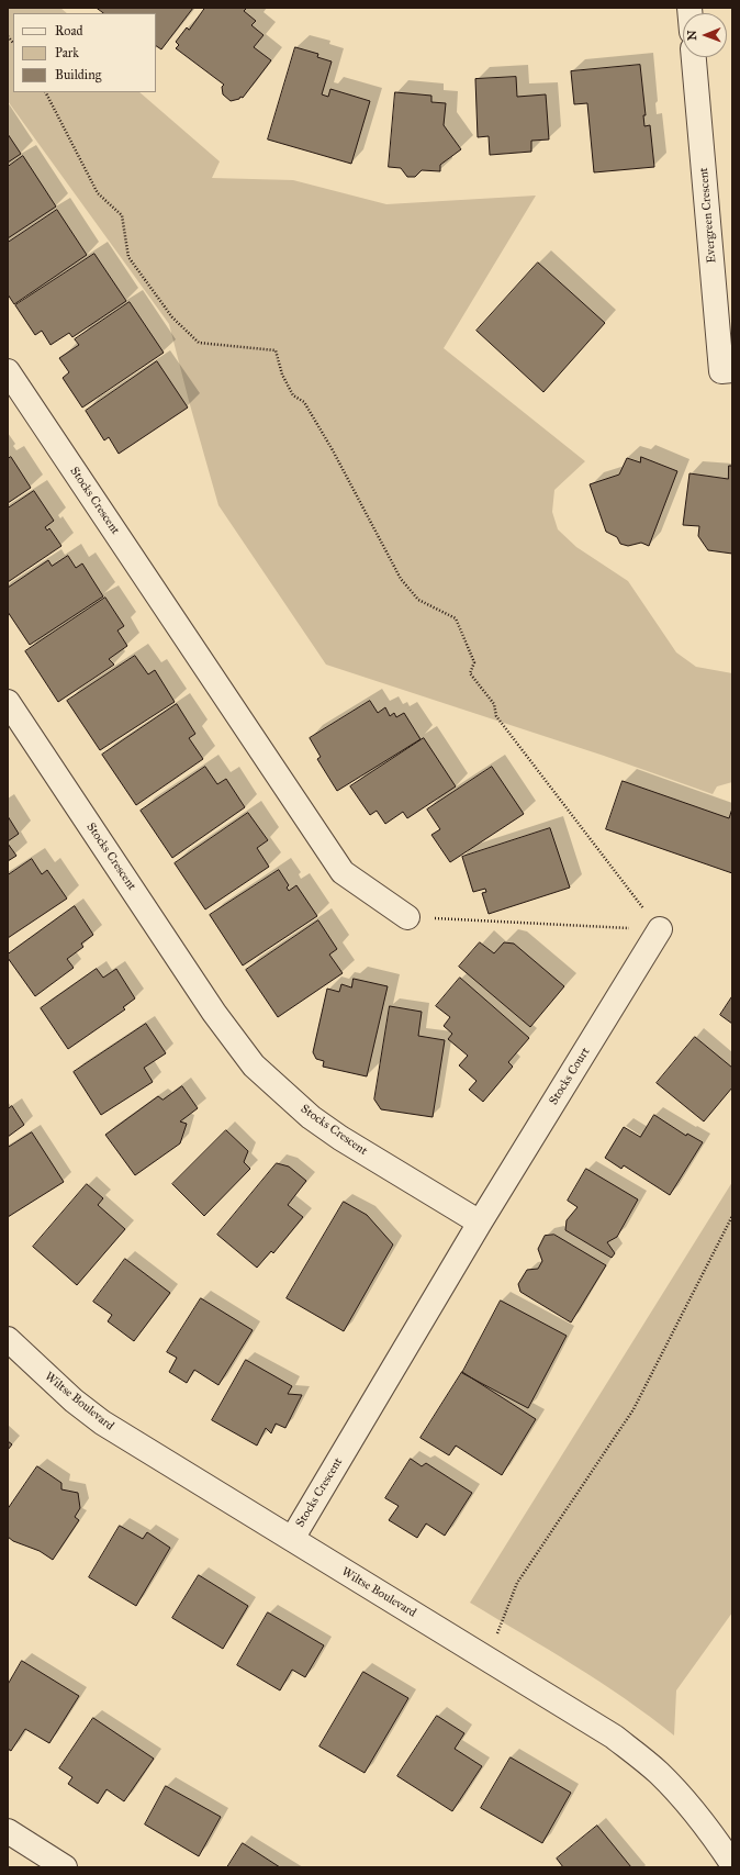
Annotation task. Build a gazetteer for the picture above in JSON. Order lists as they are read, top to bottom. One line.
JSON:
{"streets":{"street":["Evergreen Crescent","Stocks Crescent","Stocks Court","Wiltse Boulevard"]},"crossings":[["Stocks Crescent","Stocks Court"],["Stocks Crescent","Wiltse Boulevard"]],"legend":["Road","Park","Building"],"north":"left"}
